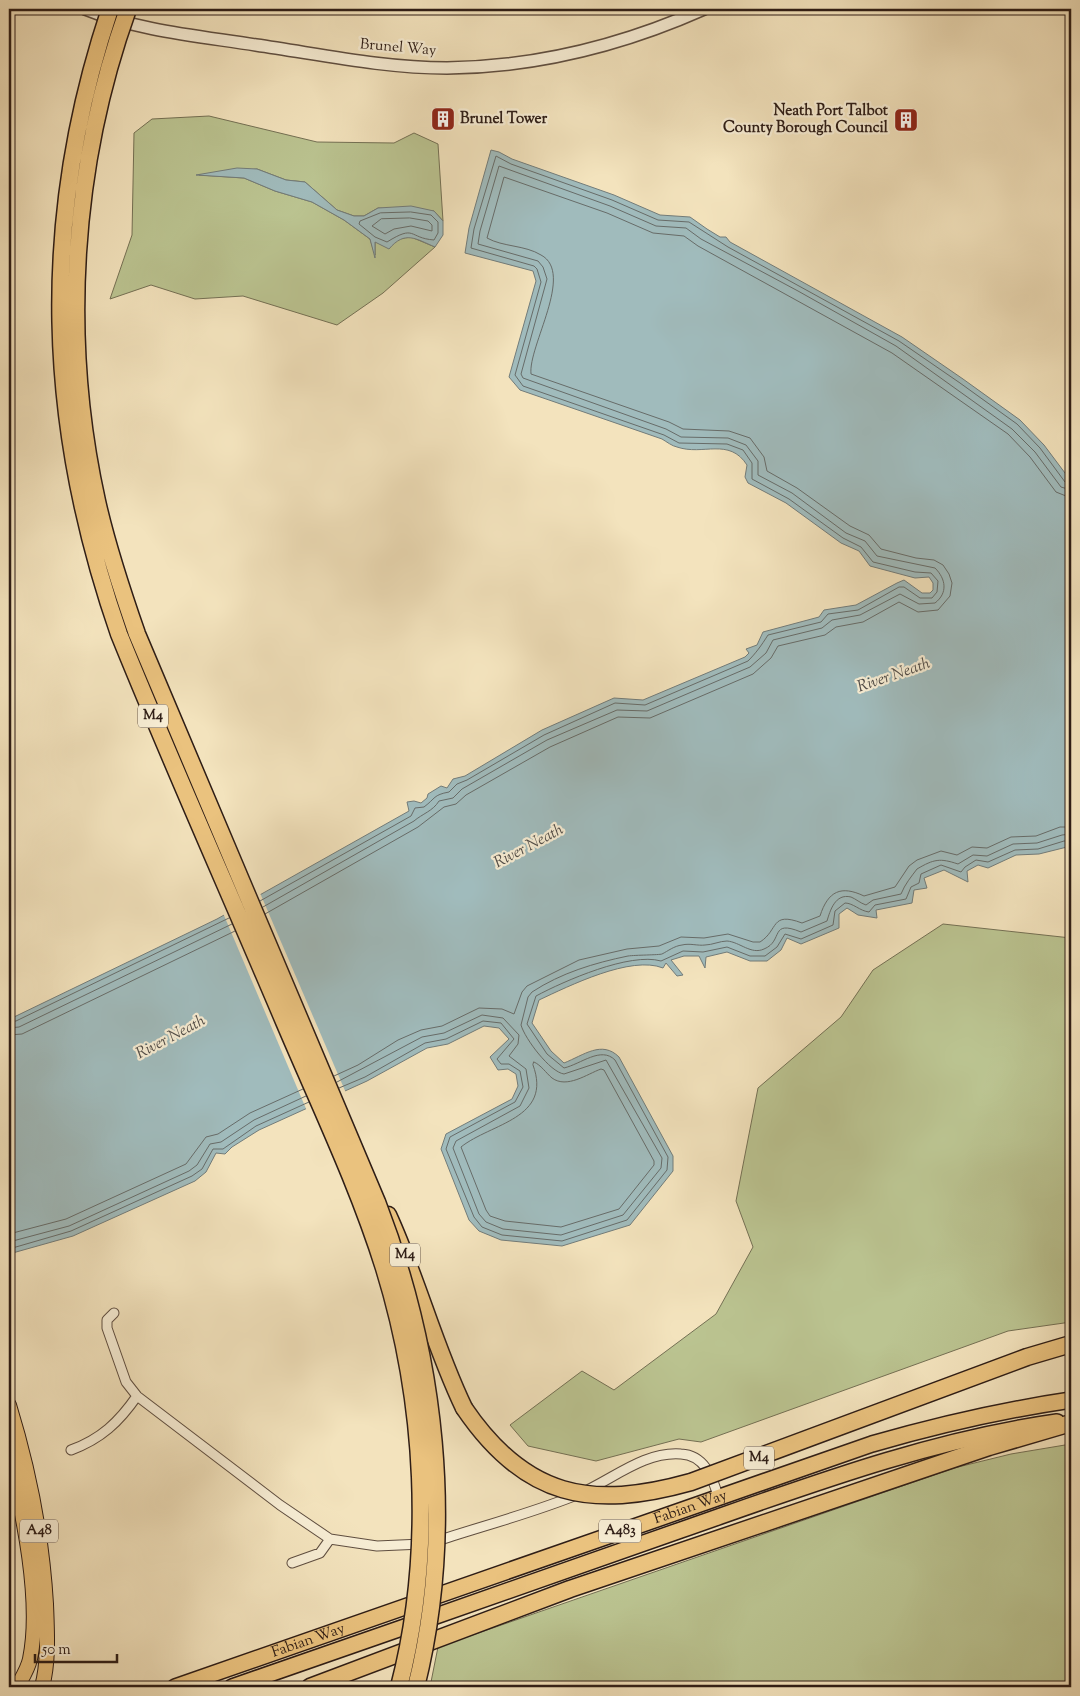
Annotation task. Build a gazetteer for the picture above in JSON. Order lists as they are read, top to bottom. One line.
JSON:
{"streets":{"highway":["M4","Fabian Way","A483"],"main road":["A48"],"street":["Brunel Way"]},"water":["River Neath"],"places":{"building":["Brunel Tower","Neath Port Talbot County Borough Council"]},"scale_bar":"50 m"}
